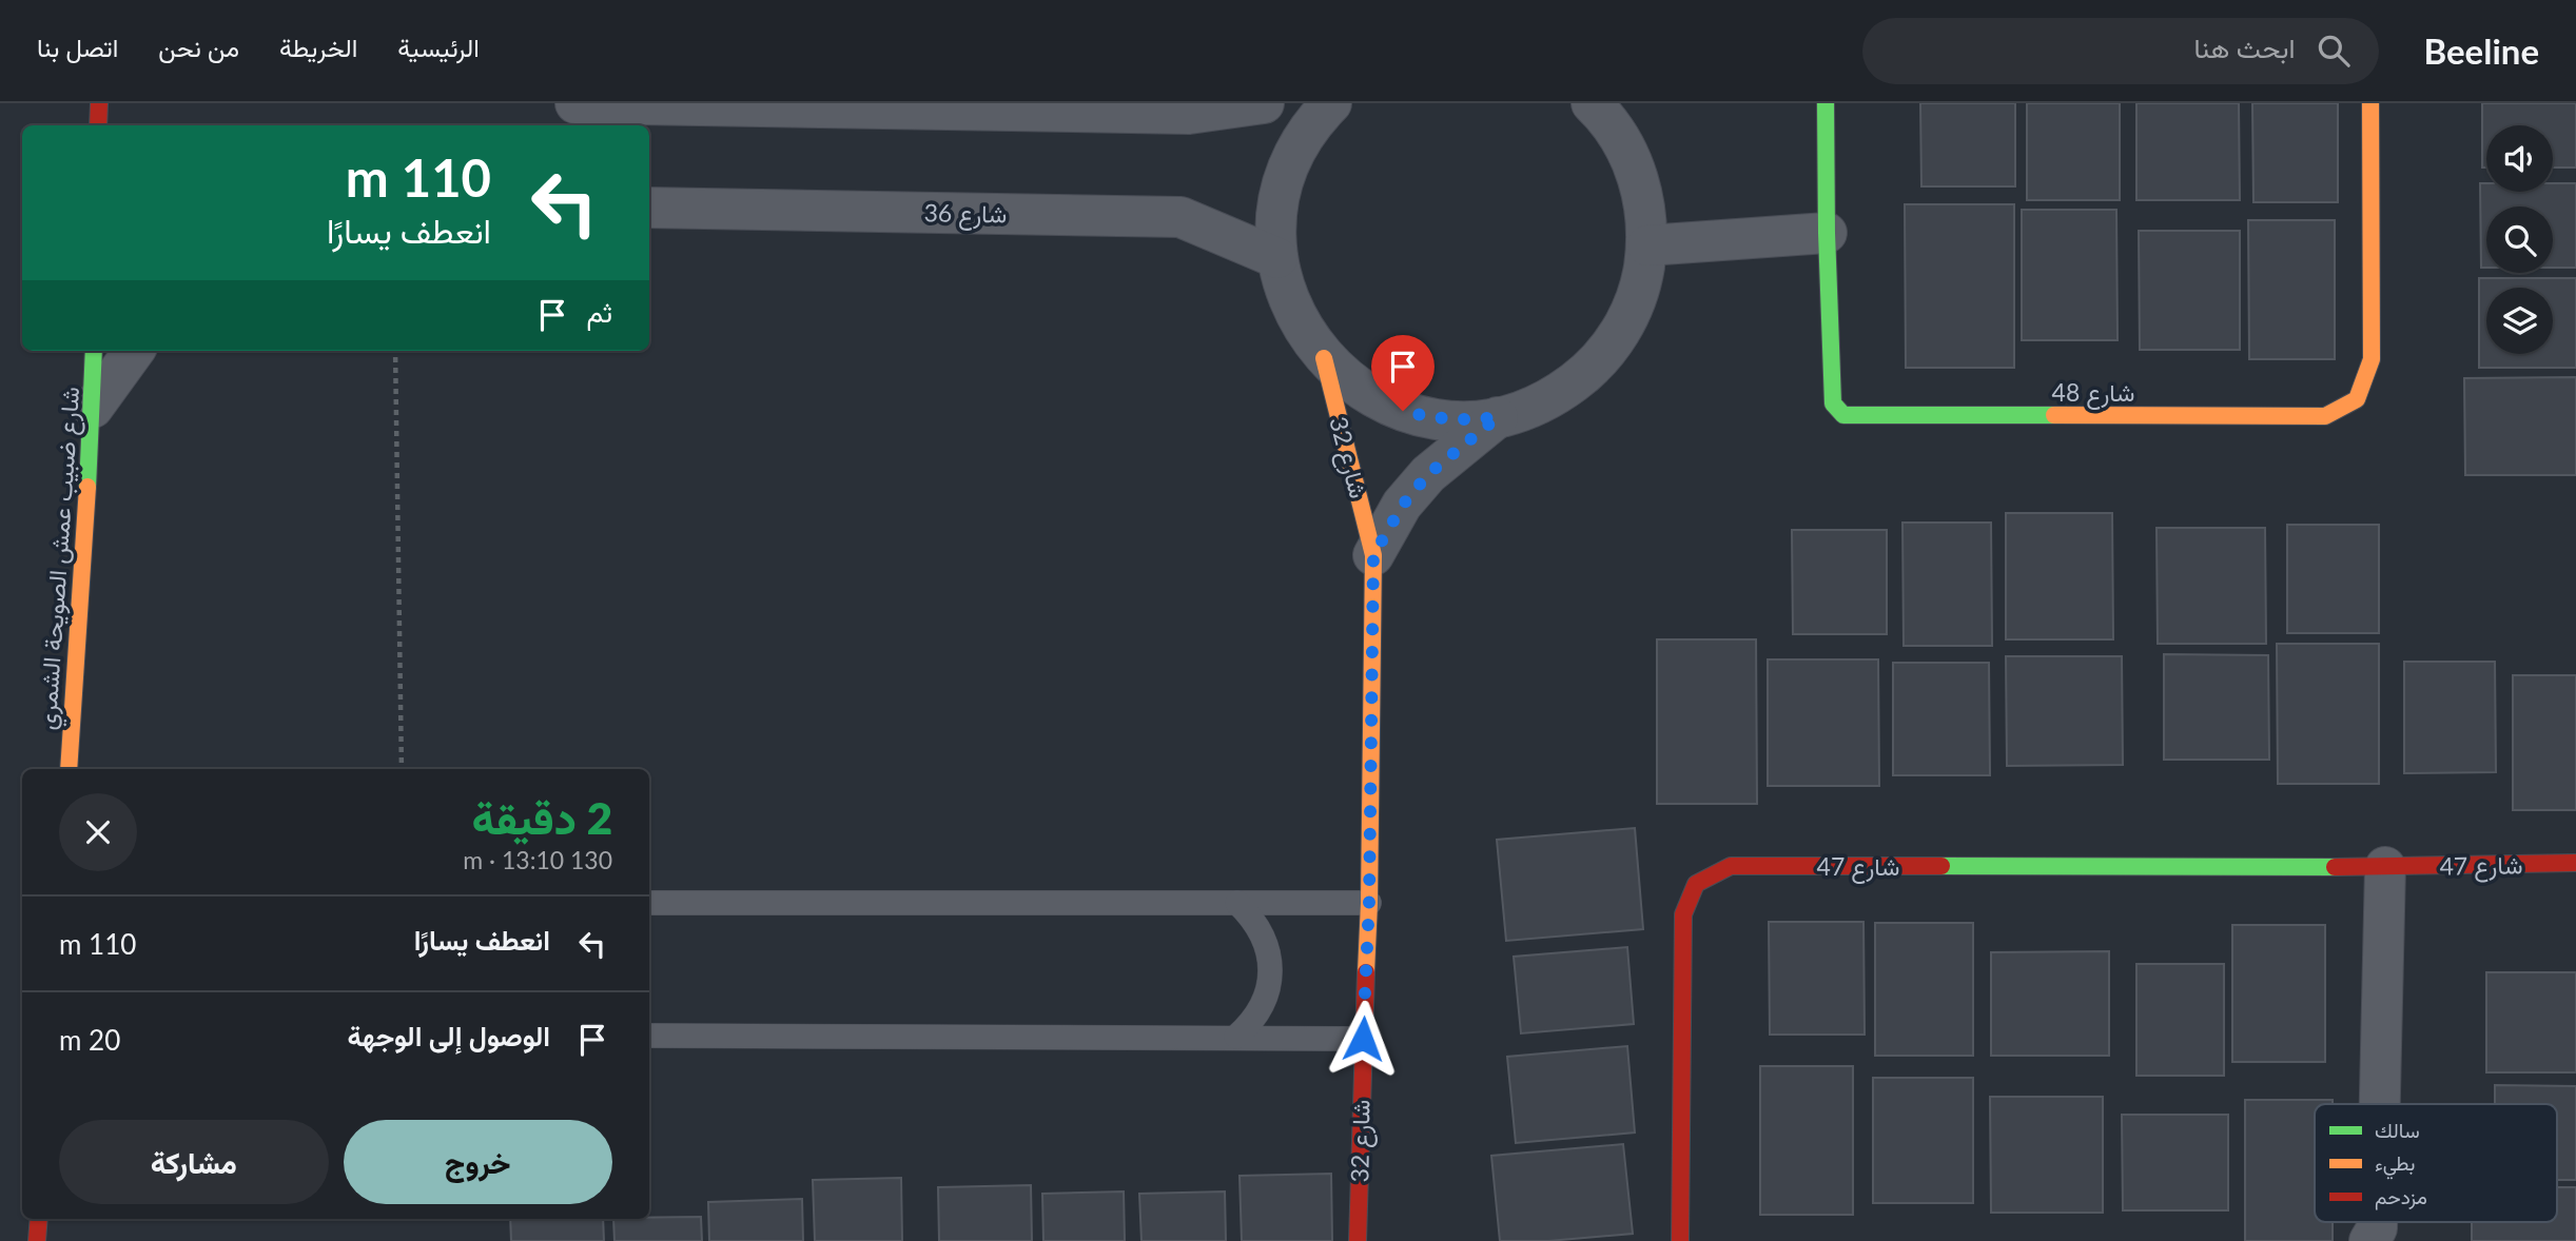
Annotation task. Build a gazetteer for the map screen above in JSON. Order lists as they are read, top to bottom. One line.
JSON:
{"streets":{"street":["شارع 36","شارع 48","شارع 32","شارع ضبيب عمش الصويحة الشمري","شارع 47"]},"legend":["سالك","بطيء","مزدحم"],"page":{"header":"Beeline","search":"ابحث هنا","nav":["الرئيسية","الخريطة","من نحن","اتصل بنا"],"turn":["110 m","انعطف يسارًا"],"then":"ثم","heading":["2 دقيقة","130 m · 13:10"],"list":[{"name":"انعطف يسارًا","value":"110 m"},{"name":"الوصول إلى الوجهة","value":"20 m"}],"buttons":["خروج","مشاركة"]}}
